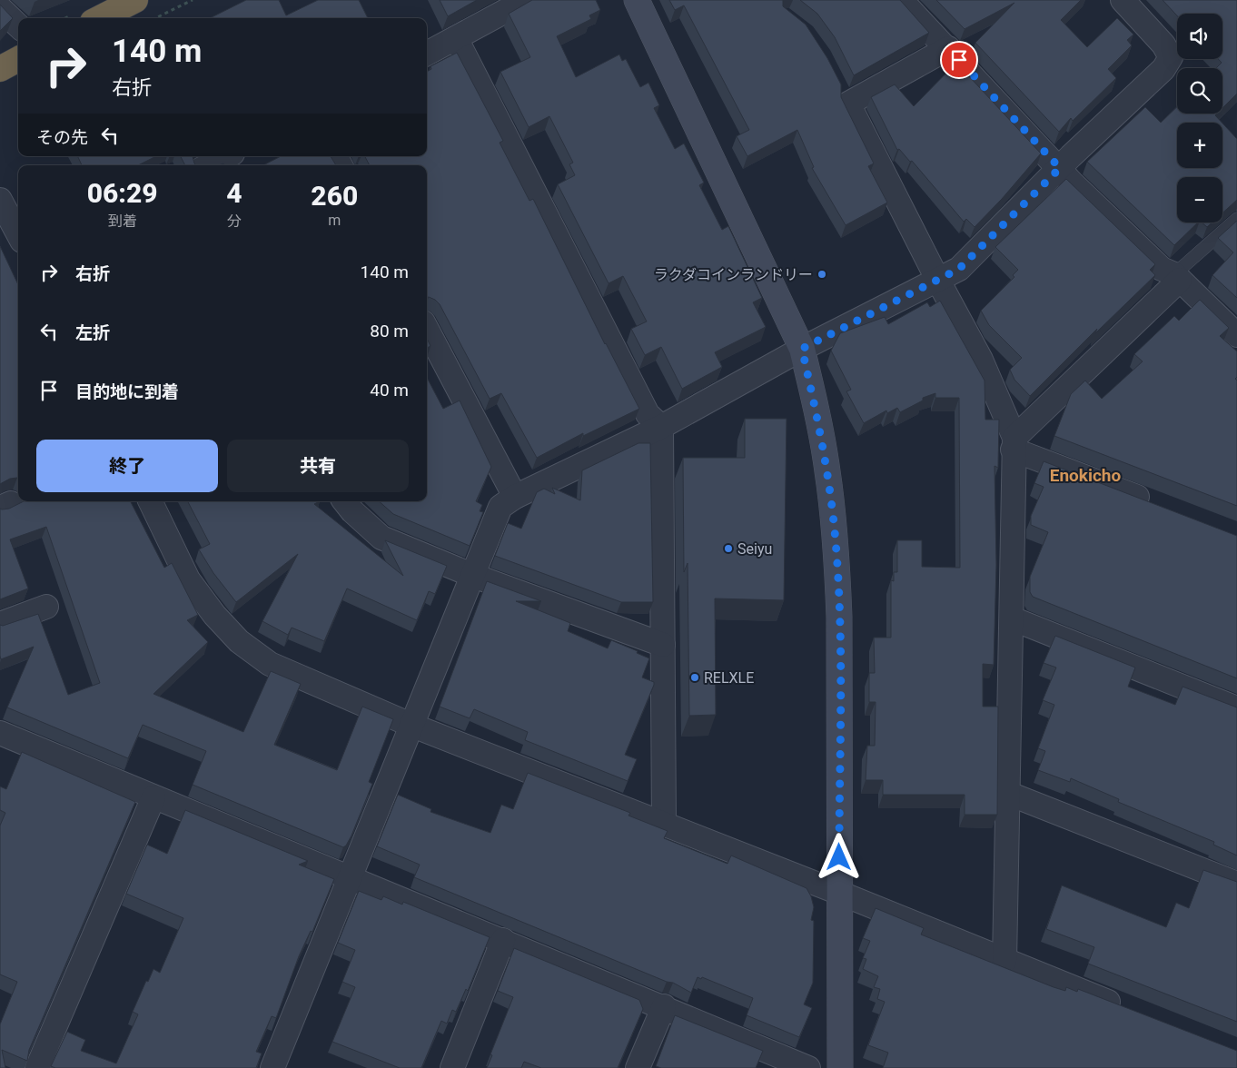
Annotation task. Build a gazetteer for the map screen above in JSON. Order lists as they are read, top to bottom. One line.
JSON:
{"districts":["Enokicho"],"places":["ラクダコインランドリー","Seiyu","RELXLE"],"page":{"map_buttons":["+","−"],"turn":["140 m","右折"],"then":"その先","eta":["06:29","到着","4","分","260","m"],"list":[{"name":"右折","value":"140 m"},{"name":"左折","value":"80 m"},{"name":"目的地に到着","value":"40 m"}],"buttons":["終了","共有"]}}
